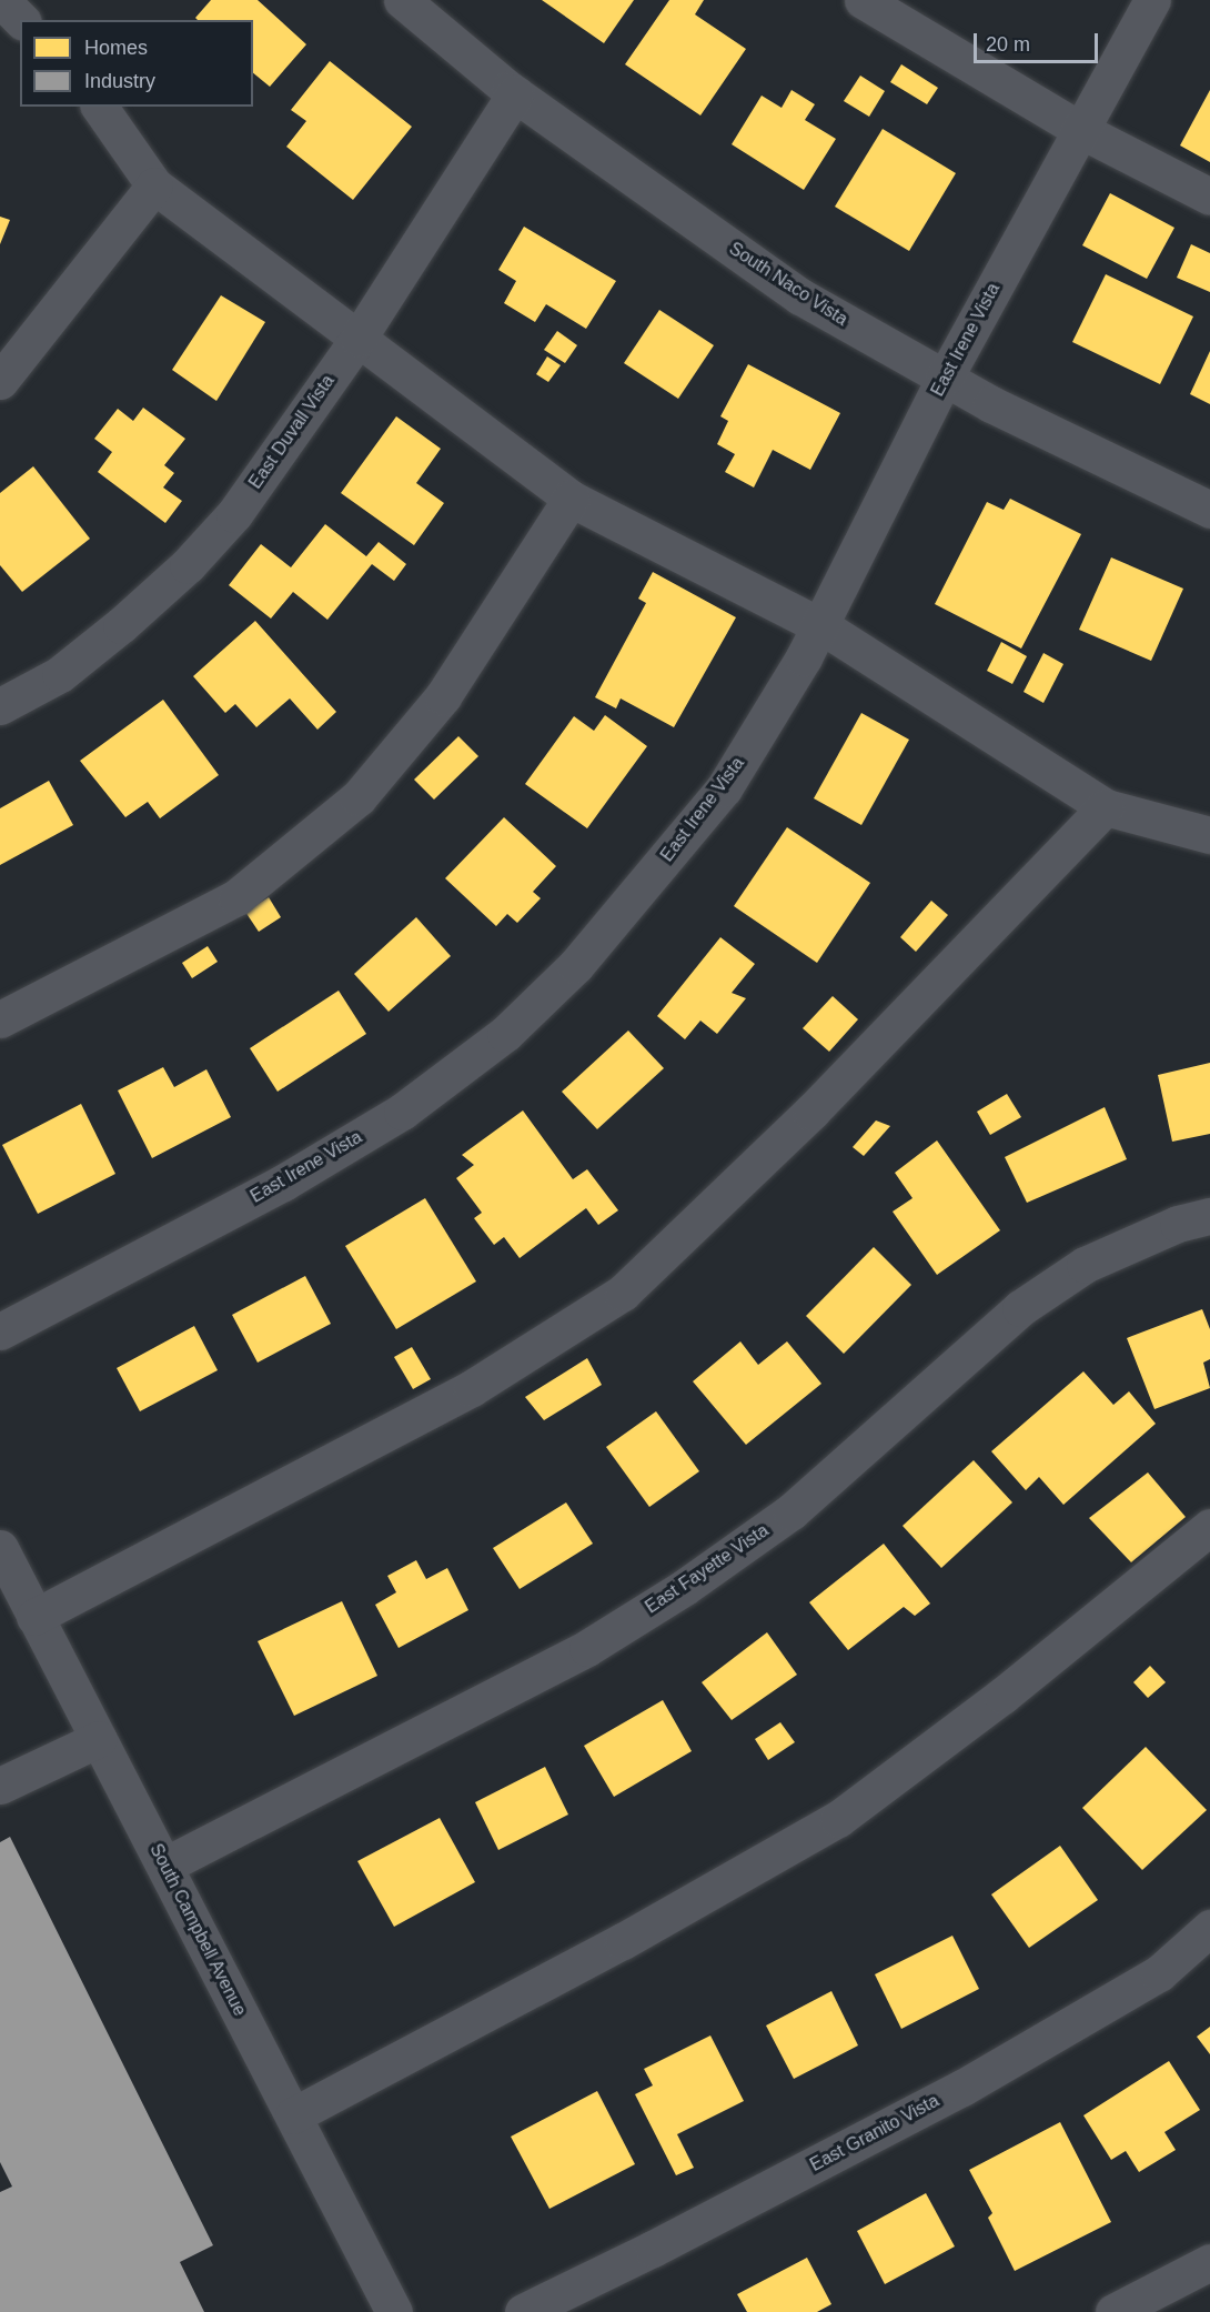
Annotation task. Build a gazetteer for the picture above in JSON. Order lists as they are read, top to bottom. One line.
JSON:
{"streets":{"street":["South Naco Vista","East Irene Vista","East Duvall Vista","East Fayette Vista","South Campbell Avenue","East Granito Vista"]},"crossings":[["South Naco Vista","East Irene Vista"],["South Naco Vista","East Duvall Vista"],["East Fayette Vista","South Campbell Avenue"]],"legend":["Homes","Industry"],"scale_bar":"20 m"}
